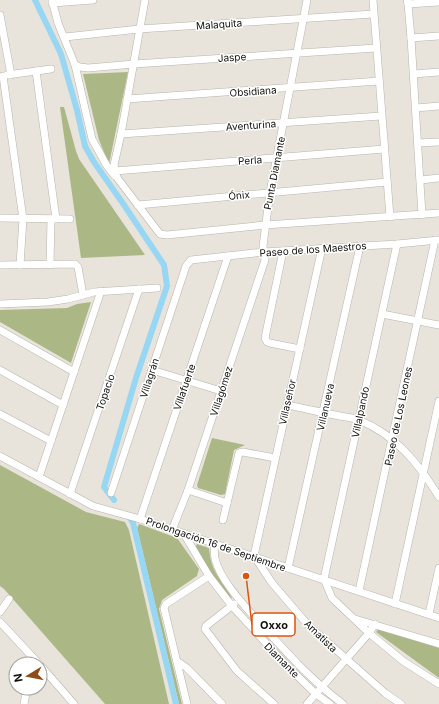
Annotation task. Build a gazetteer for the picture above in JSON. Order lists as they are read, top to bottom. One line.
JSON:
{"streets":{"street":["Malaquita","Jaspe","Obsidiana","Aventurina","Perla","Punta Diamante","Ónix","Paseo de los Maestros","Villagrán","Villafuerte","Villagómez","Topacio","Villaseñor","Villanueva","Villalpando","Paseo de Los Leones","Prolongación 16 de Septiembre","Amatista","Diamante"]},"crossings":[["Malaquita","Punta Diamante"],["Jaspe","Punta Diamante"],["Obsidiana","Punta Diamante"],["Aventurina","Punta Diamante"],["Perla","Punta Diamante"],["Punta Diamante","Ónix"],["Punta Diamante","Paseo de los Maestros"],["Punta Diamante","Villagómez"],["Paseo de los Maestros","Villagrán"],["Paseo de los Maestros","Villafuerte"],["Paseo de los Maestros","Villagómez"],["Paseo de los Maestros","Villaseñor"],["Paseo de los Maestros","Villanueva"],["Paseo de los Maestros","Villalpando"],["Paseo de los Maestros","Paseo de Los Leones"],["Villafuerte","Prolongación 16 de Septiembre"],["Villagómez","Prolongación 16 de Septiembre"],["Topacio","Prolongación 16 de Septiembre"],["Villaseñor","Prolongación 16 de Septiembre"],["Villaseñor","Amatista"],["Villanueva","Prolongación 16 de Septiembre"],["Villalpando","Prolongación 16 de Septiembre"],["Paseo de Los Leones","Prolongación 16 de Septiembre"],["Prolongación 16 de Septiembre","Amatista"],["Prolongación 16 de Septiembre","Diamante"]],"places":["Oxxo"],"north":"left"}
